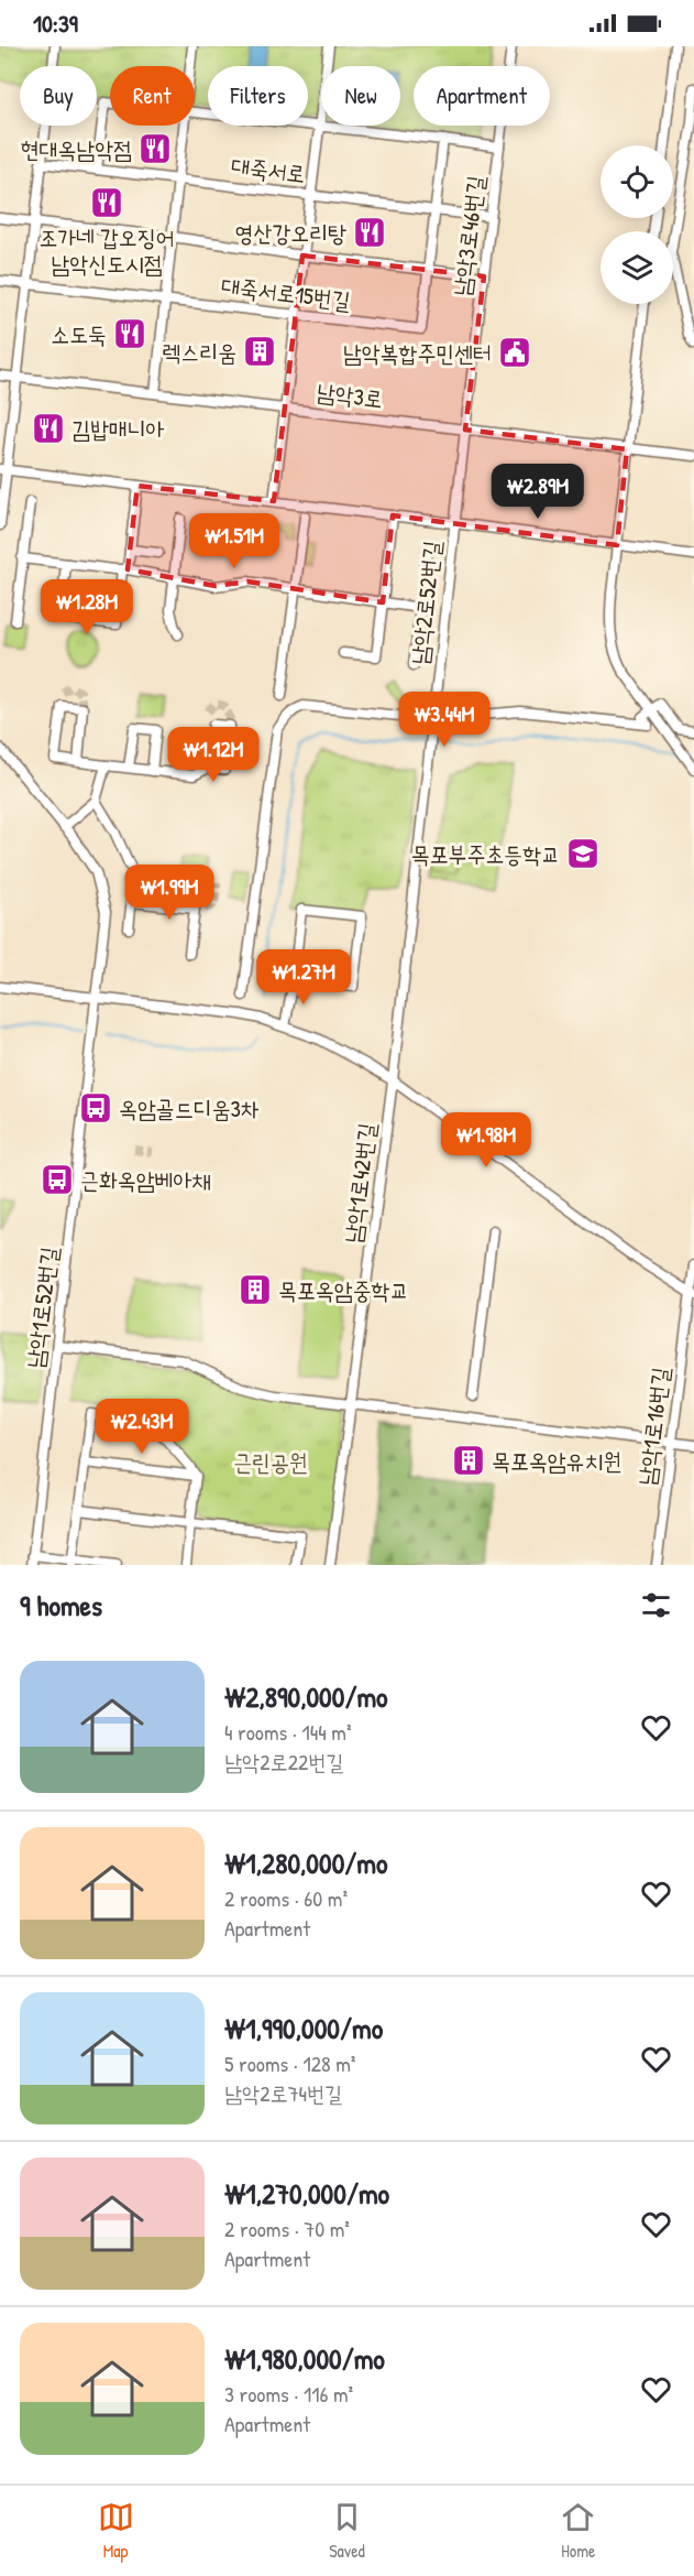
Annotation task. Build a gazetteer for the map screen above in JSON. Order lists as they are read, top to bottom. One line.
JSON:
{"streets":{"street":["대죽서로","남악3로46번길","대죽서로15번길","남악3로","남악2로52번길","남악1로42번길","남악1로52번길","남악1로16번길"]},"crossings":[["대죽서로","남악3로46번길"],["대죽서로","대죽서로15번길"],["남악3로46번길","남악3로"],["남악3로46번길","남악2로52번길"],["남악3로","남악2로52번길"],["남악2로52번길","남악1로42번길"]],"parks":["근린공원"],"places":{"restaurant":["현대옥남악점","조가네 갑오징어 남악신도시점","영산강오리탕","소도둑","김밥매니아"],"building":["렉스리움","목포옥암중학교","목포옥암유치원"],"public building":["남악복합주민센터"],"school or university":["목포부주초등학교"],"bus stop":["옥암골드디움3차","근화옥암베아채"]},"page":{"status":"10:39","chip":["Buy","Rent","Filters","New","Apartment"],"price":["₩2.89M","₩1.51M","₩1.28M","₩3.44M","₩1.12M","₩1.99M","₩1.27M","₩1.98M","₩2.43M"],"heading":"9 homes","list":[{"name":"₩2,890,000/mo","note":"4 rooms · 144 m² · 남악2로22번길"},{"name":"₩1,280,000/mo","note":"2 rooms · 60 m² · Apartment"},{"name":"₩1,990,000/mo","note":"5 rooms · 128 m² · 남악2로74번길"},{"name":"₩1,270,000/mo","note":"2 rooms · 70 m² · Apartment"},{"name":"₩1,980,000/mo","note":"3 rooms · 116 m² · Apartment"}],"tabs":["Map","Saved","Home"]}}
